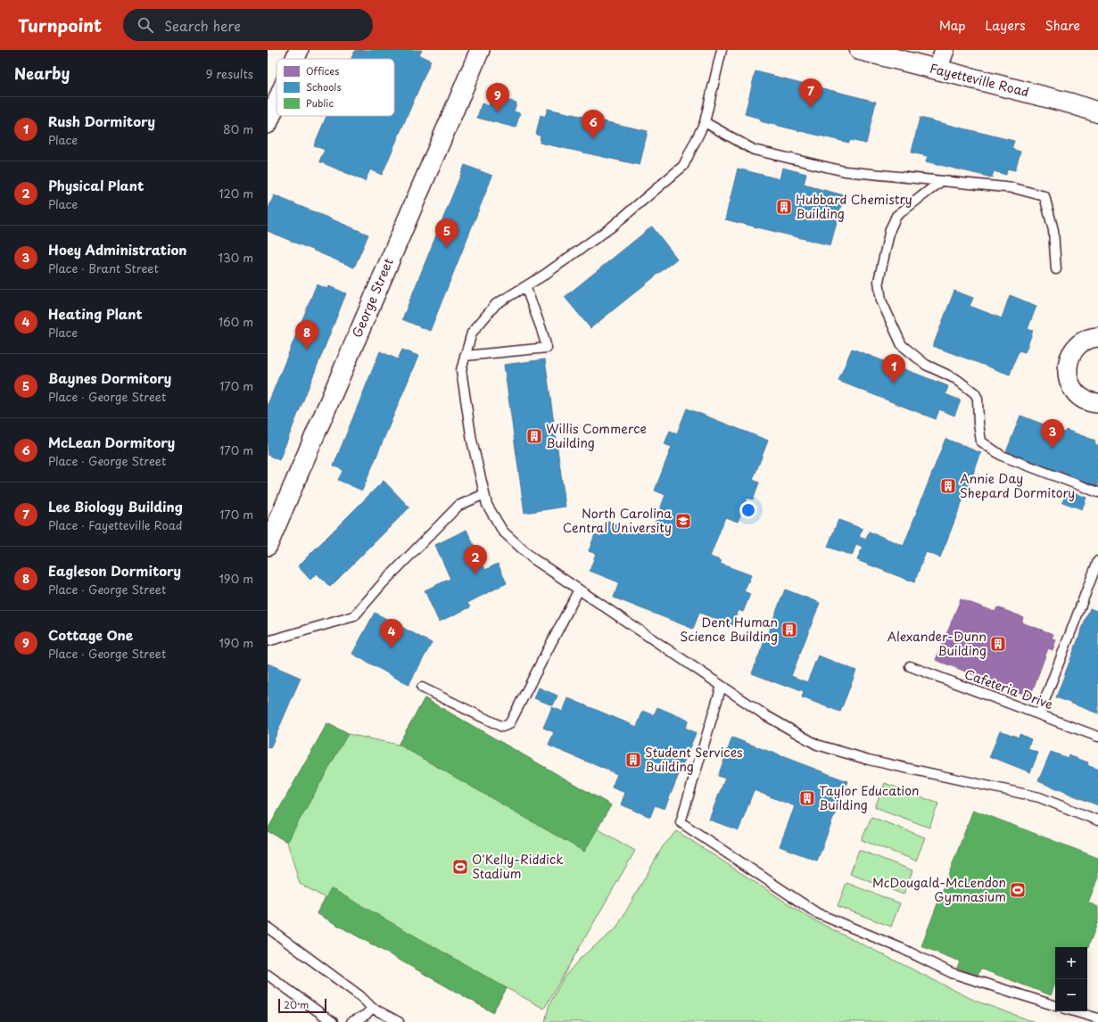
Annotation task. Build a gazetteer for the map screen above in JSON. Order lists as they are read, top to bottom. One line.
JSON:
{"streets":{"main road":["Fayetteville Road"],"street":["George Street"],"lane":["Cafeteria Drive"]},"places":{"building":["Hubbard Chemistry Building","Willis Commerce Building","Annie Day Shepard Dormitory","Dent Human Science Building","Alexander-Dunn Building","Student Services Building","Taylor Education Building"],"school or university":["North Carolina Central University"],"sports":["O'Kelly-Riddick Stadium","McDougald-McLendon Gymnasium"]},"legend":["Offices","Schools","Public"],"scale_bar":"20 m","page":{"header":"Turnpoint","search":"Search here","nav":["Map","Layers","Share"],"heading":["Nearby","9 results"],"pins":["7","9","6","5","8","1","3","2","4"],"list":[{"mark":"1","name":"Rush Dormitory","note":"Place","value":"80 m"},{"mark":"2","name":"Physical Plant","note":"Place","value":"120 m"},{"mark":"3","name":"Hoey Administration","note":"Place · Brant Street","value":"130 m"},{"mark":"4","name":"Heating Plant","note":"Place","value":"160 m"},{"mark":"5","name":"Baynes Dormitory","note":"Place · George Street","value":"170 m"},{"mark":"6","name":"McLean Dormitory","note":"Place · George Street","value":"170 m"},{"mark":"7","name":"Lee Biology Building","note":"Place · Fayetteville Road","value":"170 m"},{"mark":"8","name":"Eagleson Dormitory","note":"Place · George Street","value":"190 m"},{"mark":"9","name":"Cottage One","note":"Place · George Street","value":"190 m"}],"map_buttons":["+","−"],"scale":"20 m"}}
